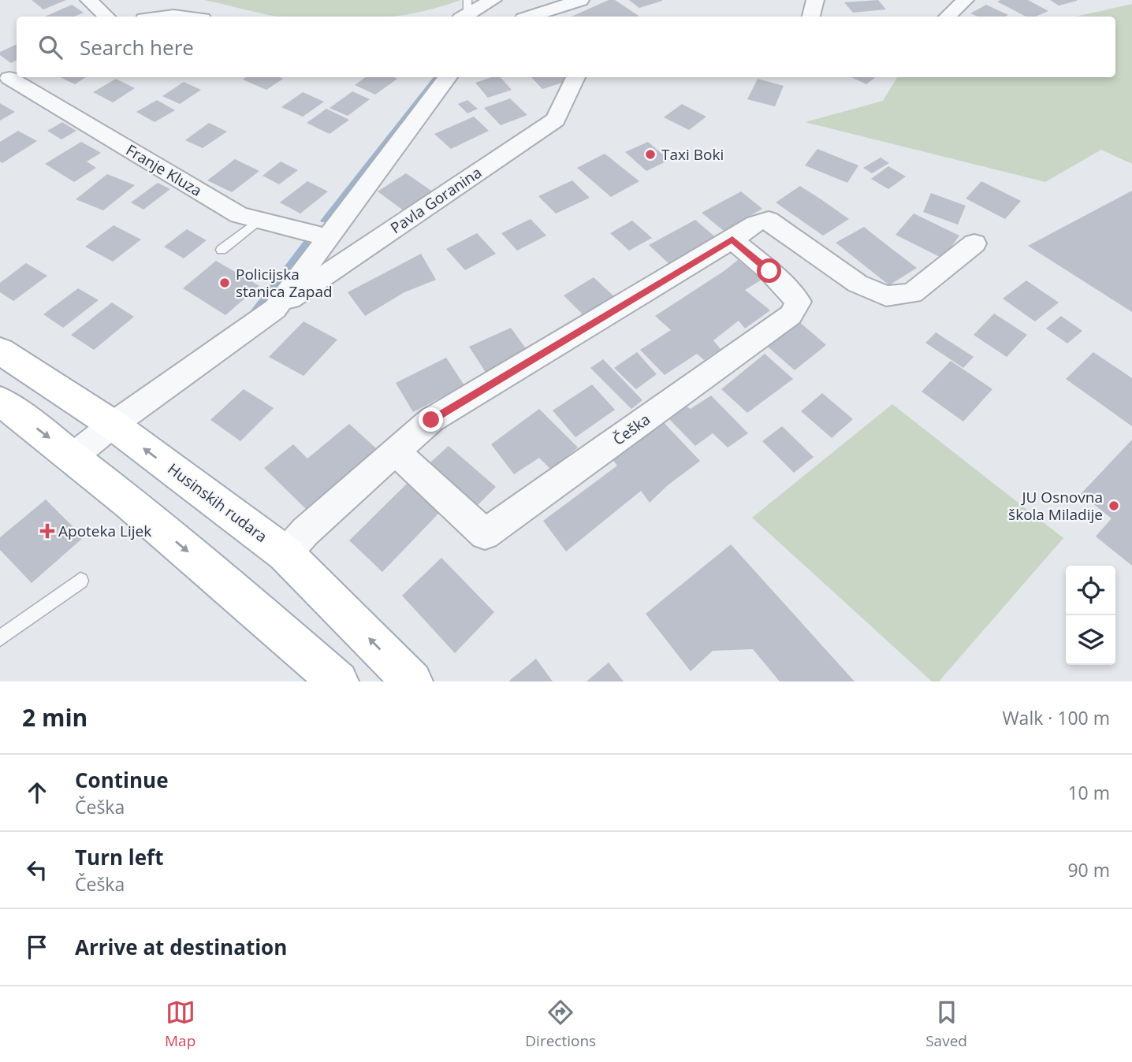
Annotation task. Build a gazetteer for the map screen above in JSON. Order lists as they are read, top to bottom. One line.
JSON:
{"streets":{"main road":["Husinskih rudara"],"street":["Franje Kluza","Pavla Goranina","Češka"]},"crossings":[["Franje Kluza","Pavla Goranina"],["Pavla Goranina","Husinskih rudara"]],"places":{"other":["Taxi Boki","Policijska stanica Zapad","JU Osnovna škola Miladije"],"health":["Apoteka Lijek"]},"page":{"search":"Search here","heading":["2 min","Walk · 100 m"],"list":[["Continue","Češka","10 m"],["Turn left","Češka","90 m"],"Arrive at destination"],"nav":["Map","Directions","Saved"]}}
